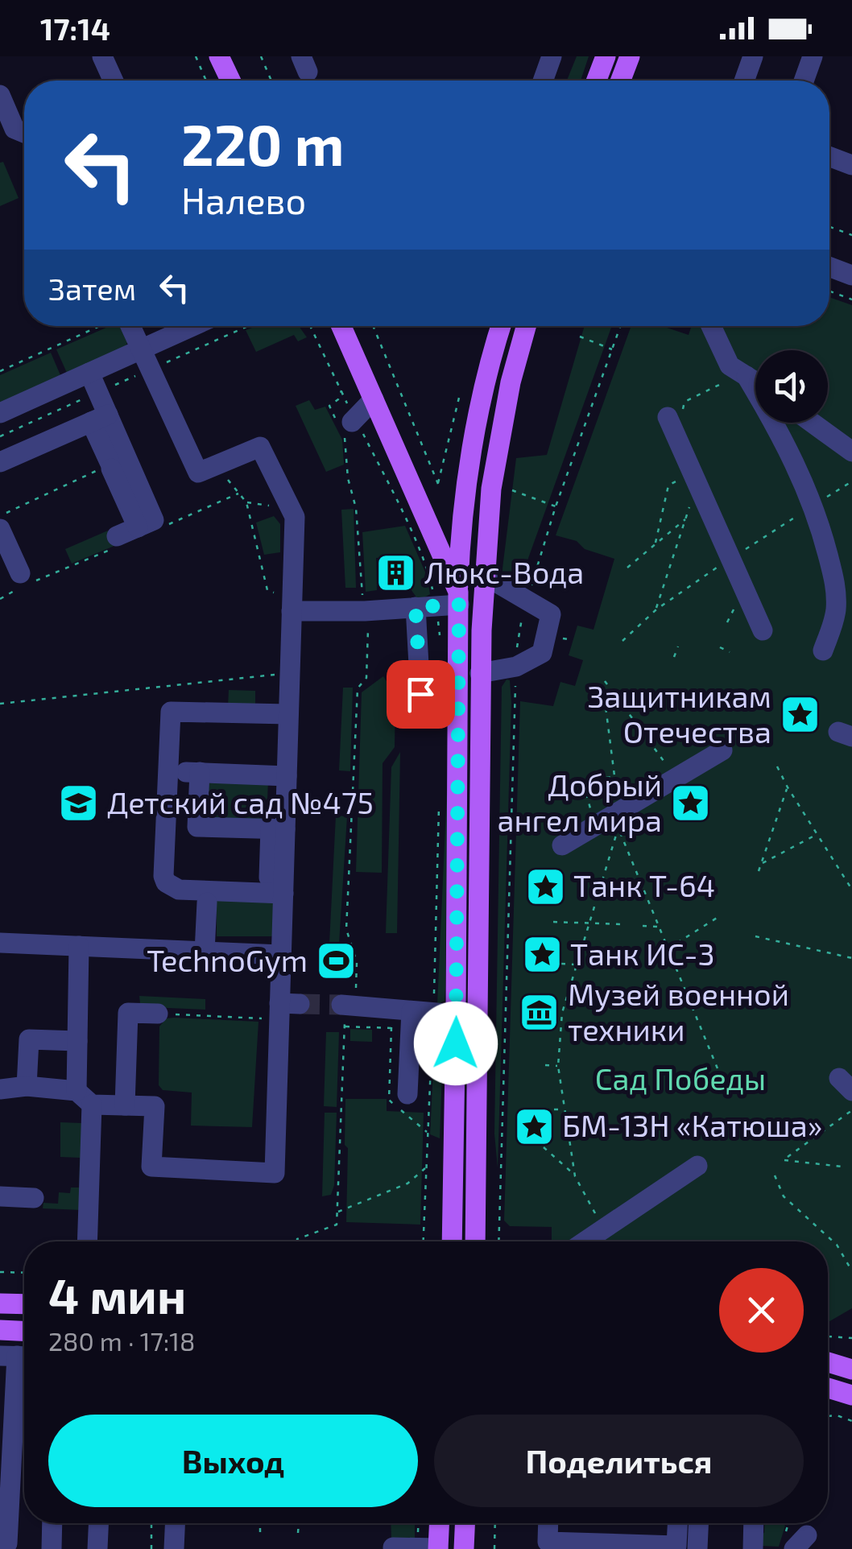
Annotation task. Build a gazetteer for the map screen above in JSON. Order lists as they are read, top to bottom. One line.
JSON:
{"parks":["Сад Победы"],"places":{"building":["Люкс-Вода"],"place":["Защитникам Отечества","Добрый ангел мира","Танк Т-64","Танк ИС-3","БМ-13Н «Катюша»"],"school or university":["Детский сад №475"],"sports":["TechnoGym"],"museum":["Музей военной техники"]},"page":{"status":"17:14","turn":["220 m","Налево"],"then":"Затем","heading":["4 мин","280 m · 17:18"],"buttons":["Выход","Поделиться"]}}
